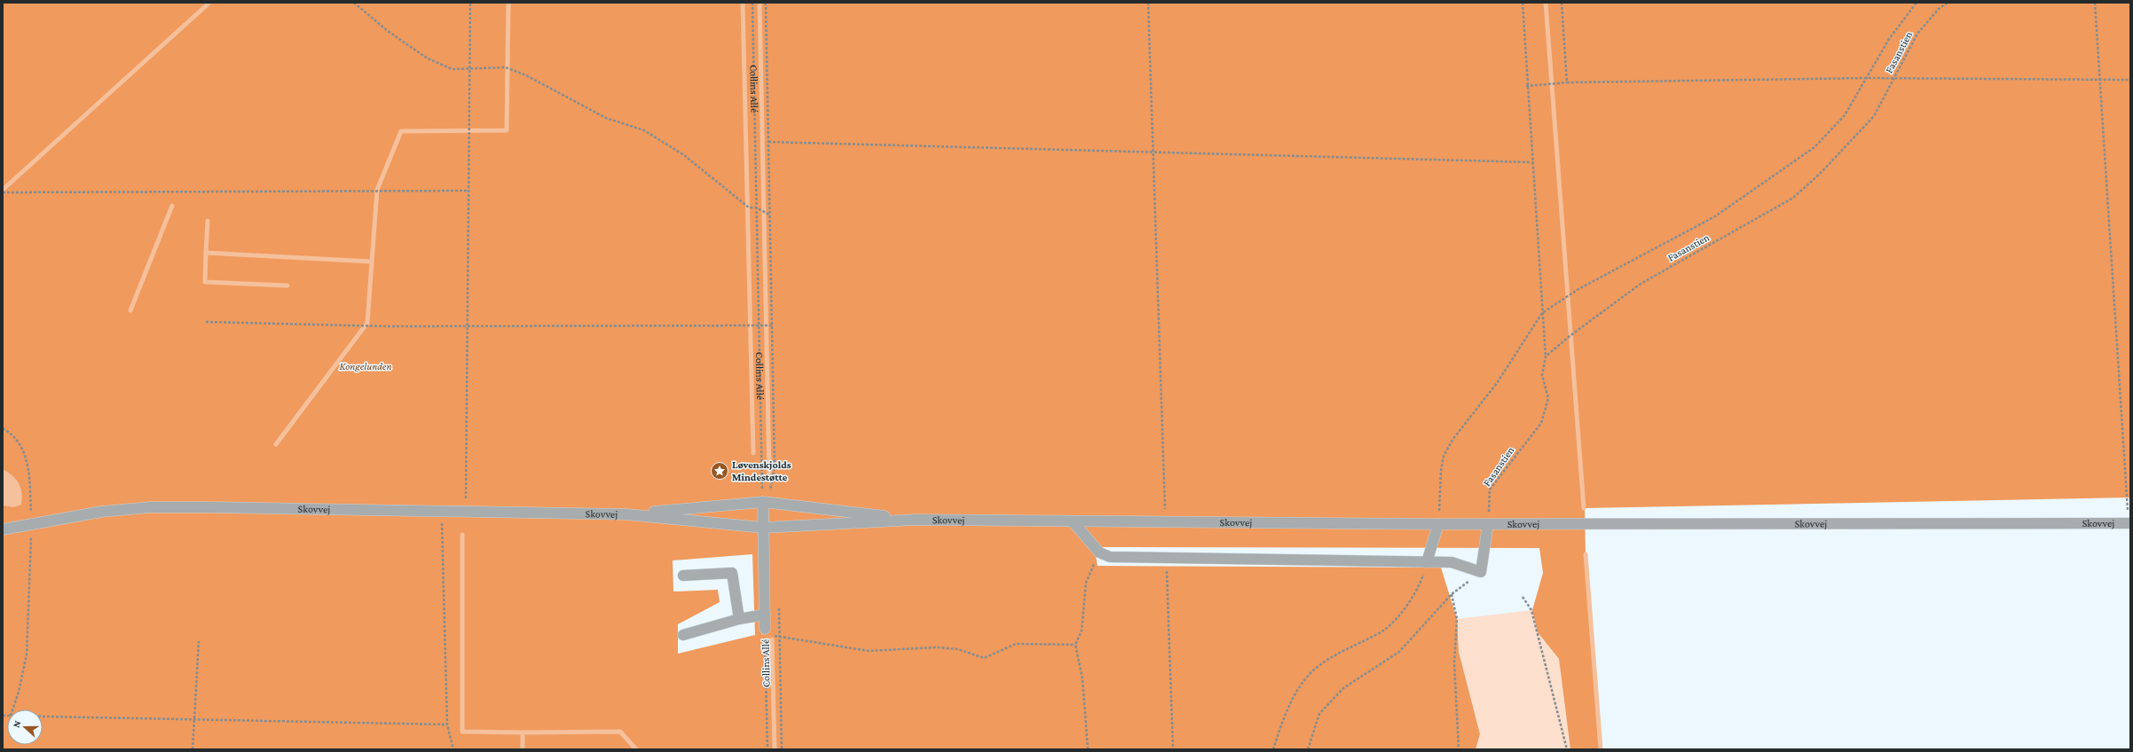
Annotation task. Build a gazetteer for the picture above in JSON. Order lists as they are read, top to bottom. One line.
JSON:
{"streets":{"street":["Collins Allé","Skovvej"],"path":["Fasanstien"]},"crossings":[["Fasanstien","Skovvej"],["Collins Allé","Skovvej"]],"parks":["Kongelunden"],"places":{"place":["Løvenskjolds Mindestøtte"]},"north":"left"}
